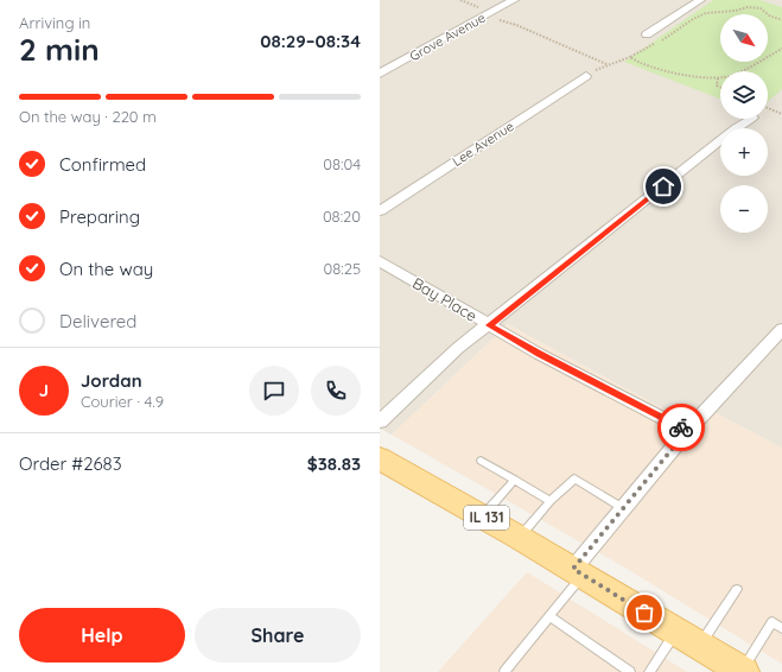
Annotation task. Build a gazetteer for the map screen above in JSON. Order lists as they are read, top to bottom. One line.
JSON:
{"streets":{"main road":["IL 131"],"street":["Grove Avenue","Lee Avenue","Bay Place"]},"north":"bottom right","page":{"heading":["2 min","Arriving in","08:29–08:34"],"panel":["Jordan","Courier · 4.9","Order #2683","$38.83"],"map_buttons":["+","−"],"bar":"On the way · 220 m","list":[["Confirmed","08:04"],["Preparing","08:20"],["On the way","08:25"],"Delivered"],"round":"J","buttons":["Help","Share"]}}
